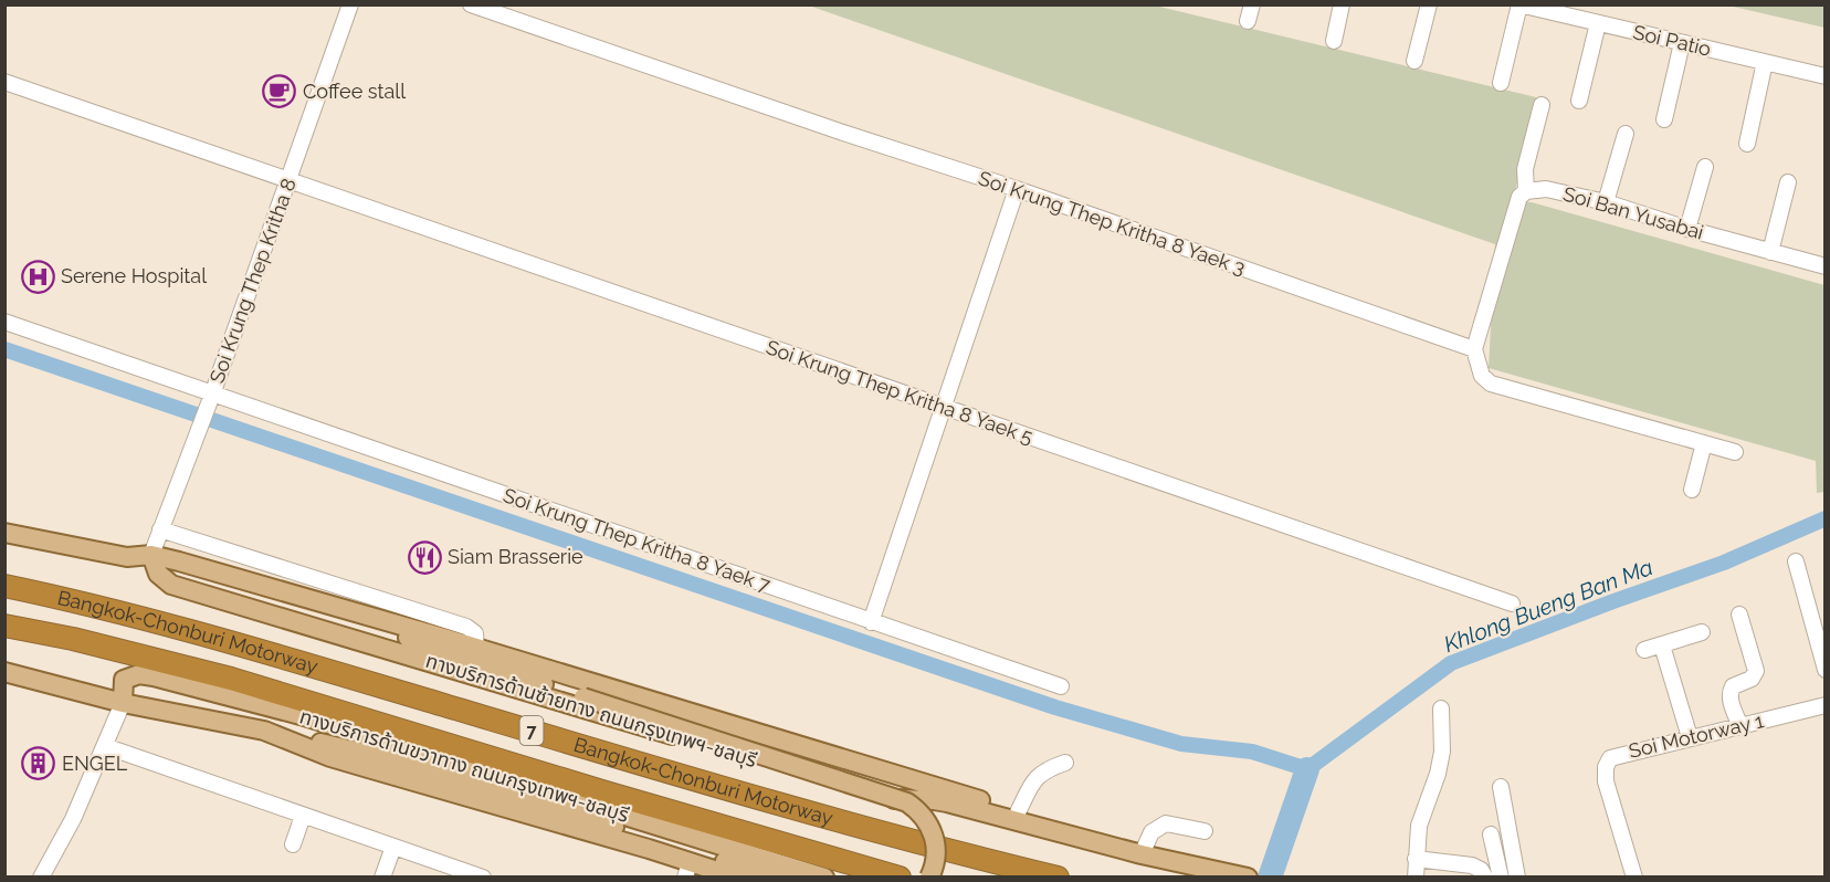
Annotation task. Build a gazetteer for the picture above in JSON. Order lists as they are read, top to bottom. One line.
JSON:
{"streets":{"highway":["Bangkok-Chonburi Motorway","7"],"main road":["ทางบริการด้านซ้ายทาง ถนนกรุงเทพฯ-ชลบุรี","ทางบริการด้านขวาทาง ถนนกรุงเทพฯ-ชลบุรี"],"street":["Soi Patio","Soi Ban Yusabai","Soi Krung Thep Kritha 8 Yaek 3","Soi Krung Thep Kritha 8","Soi Krung Thep Kritha 8 Yaek 5","Soi Krung Thep Kritha 8 Yaek 7","Soi Motorway 1"]},"crossings":[["Soi Krung Thep Kritha 8","Soi Krung Thep Kritha 8 Yaek 5"],["Soi Krung Thep Kritha 8","Soi Krung Thep Kritha 8 Yaek 7"],["Soi Krung Thep Kritha 8","ทางบริการด้านซ้ายทาง ถนนกรุงเทพฯ-ชลบุรี"]],"water":["Khlong Bueng Ban Ma"],"places":{"cafe":["Coffee stall"],"hospital":["Serene Hospital"],"restaurant":["Siam Brasserie"],"building":["ENGEL"]}}
